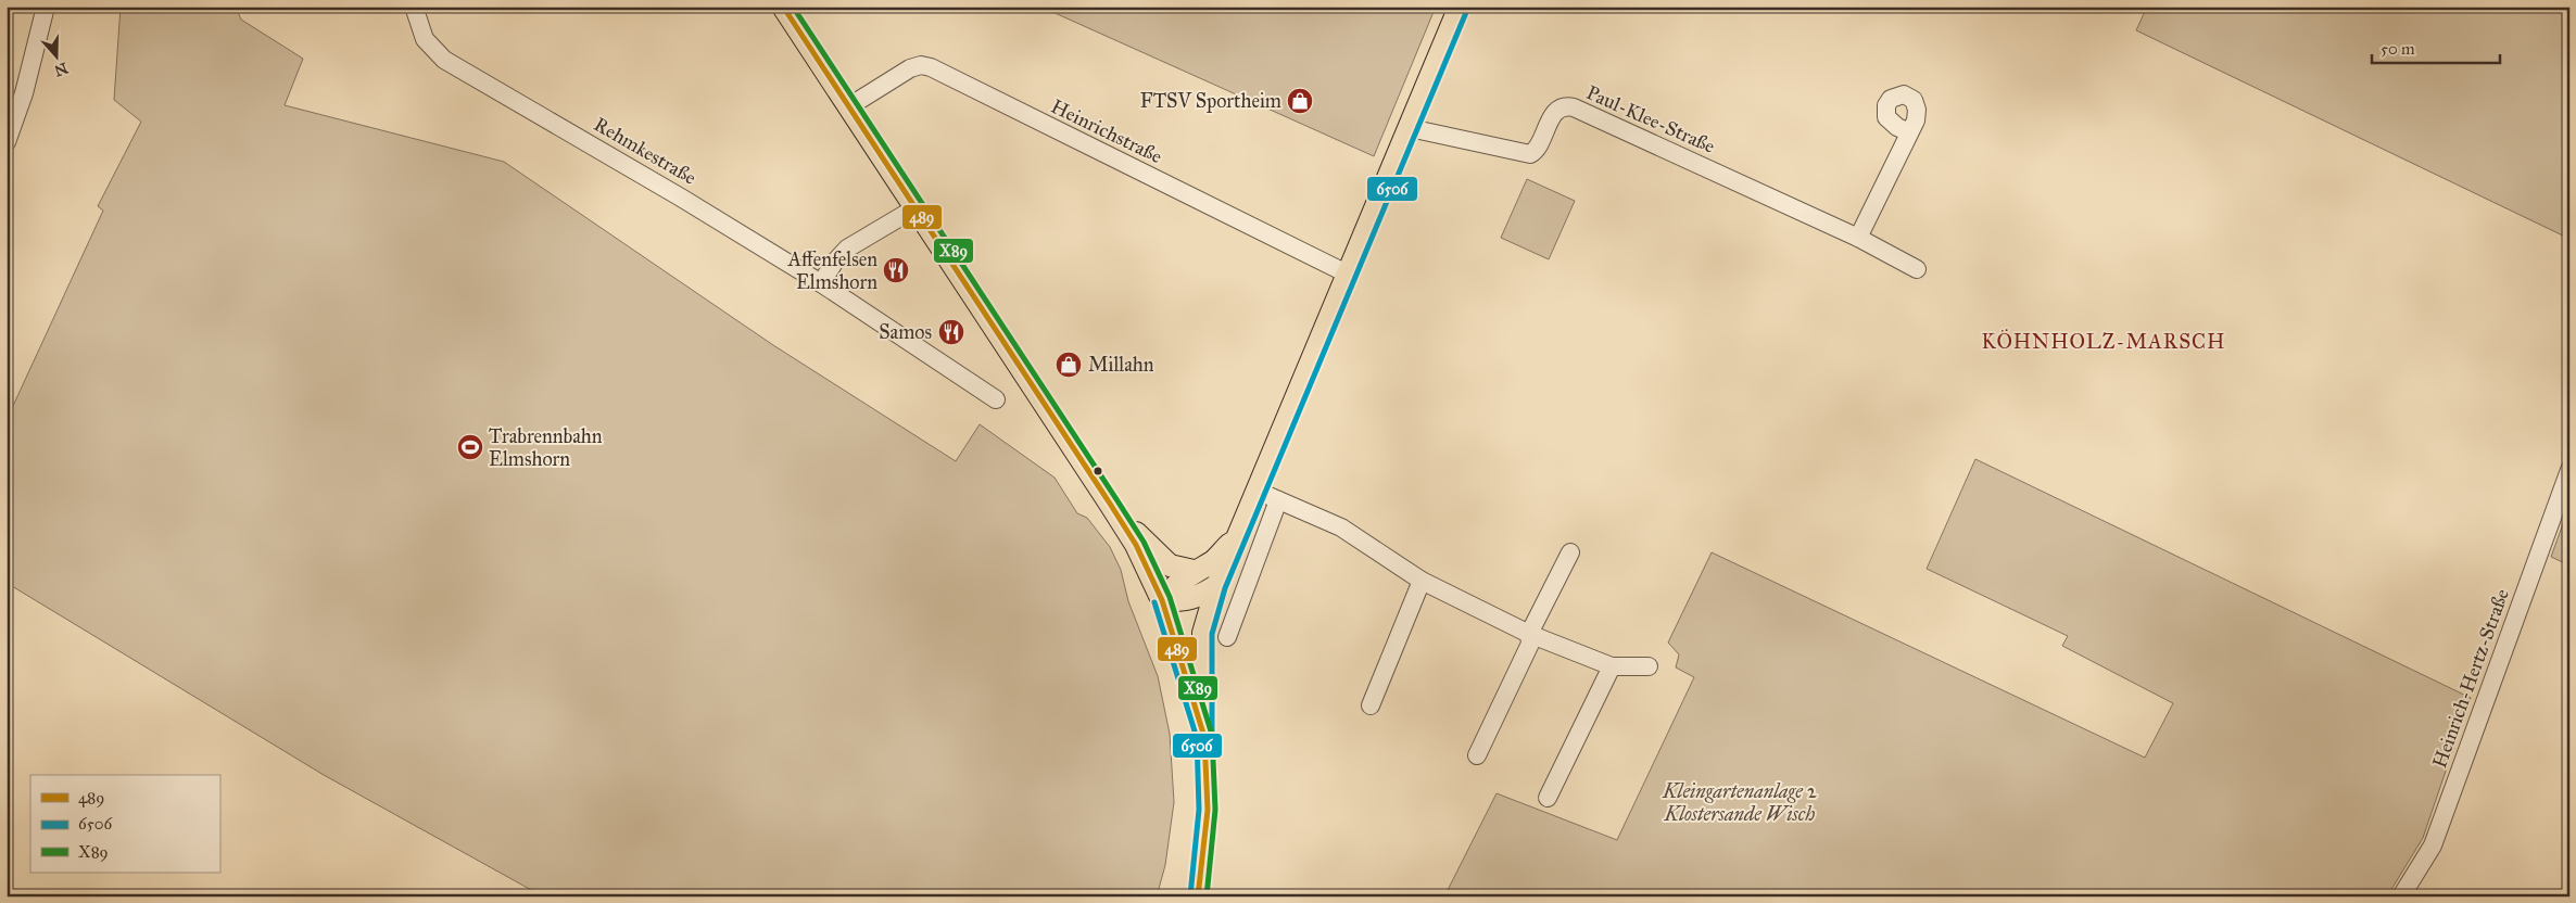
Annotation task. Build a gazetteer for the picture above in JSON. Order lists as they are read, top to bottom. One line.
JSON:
{"streets":{"street":["Paul-Klee-Straße","Heinrichstraße","Rehmkestraße","Heinrich-Hertz-Straße"]},"districts":["KÖHNHOLZ-MARSCH"],"parks":["Kleingartenanlage 2 Klostersande Wisch"],"places":{"shop":["FTSV Sportheim","Millahn"],"restaurant":["Affenfelsen Elmshorn","Samos"],"sports":["Trabrennbahn Elmshorn"]},"lines":["transit line 489","transit line X89","transit line 6506"],"legend":["489","6506","X89"],"scale_bar":"50 m","north":"bottom"}
